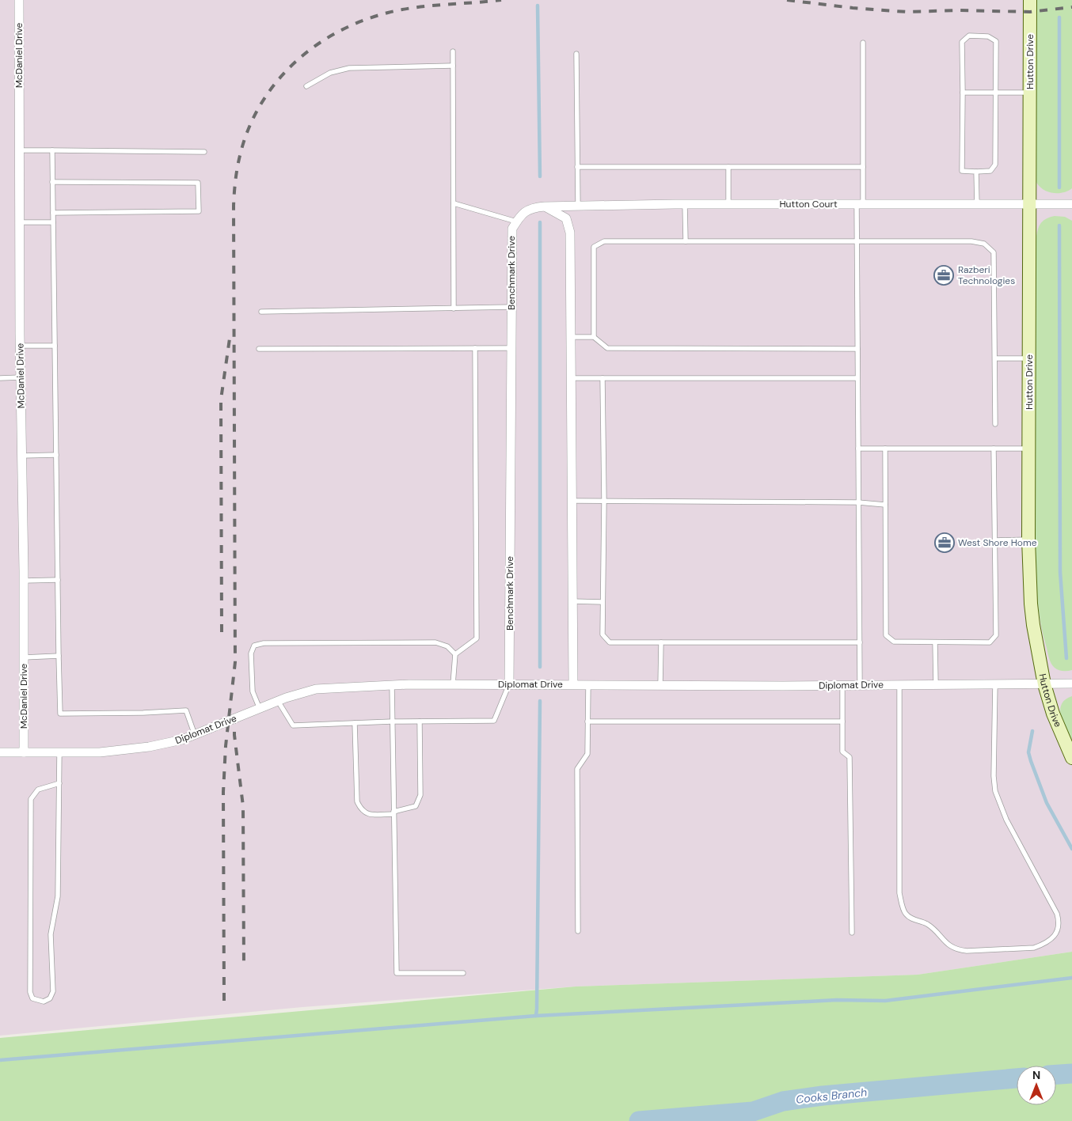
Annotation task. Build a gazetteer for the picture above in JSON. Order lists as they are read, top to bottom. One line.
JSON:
{"streets":{"street":["McDaniel Drive","Hutton Drive","Hutton Court","Benchmark Drive","Diplomat Drive"]},"crossings":[["McDaniel Drive","Diplomat Drive"],["Hutton Drive","Hutton Court"],["Hutton Drive","Diplomat Drive"],["Hutton Court","Benchmark Drive"],["Benchmark Drive","Diplomat Drive"]],"water":["Cooks Branch"],"places":{"office":["Razberi Technologies","West Shore Home"]},"north":"top"}
